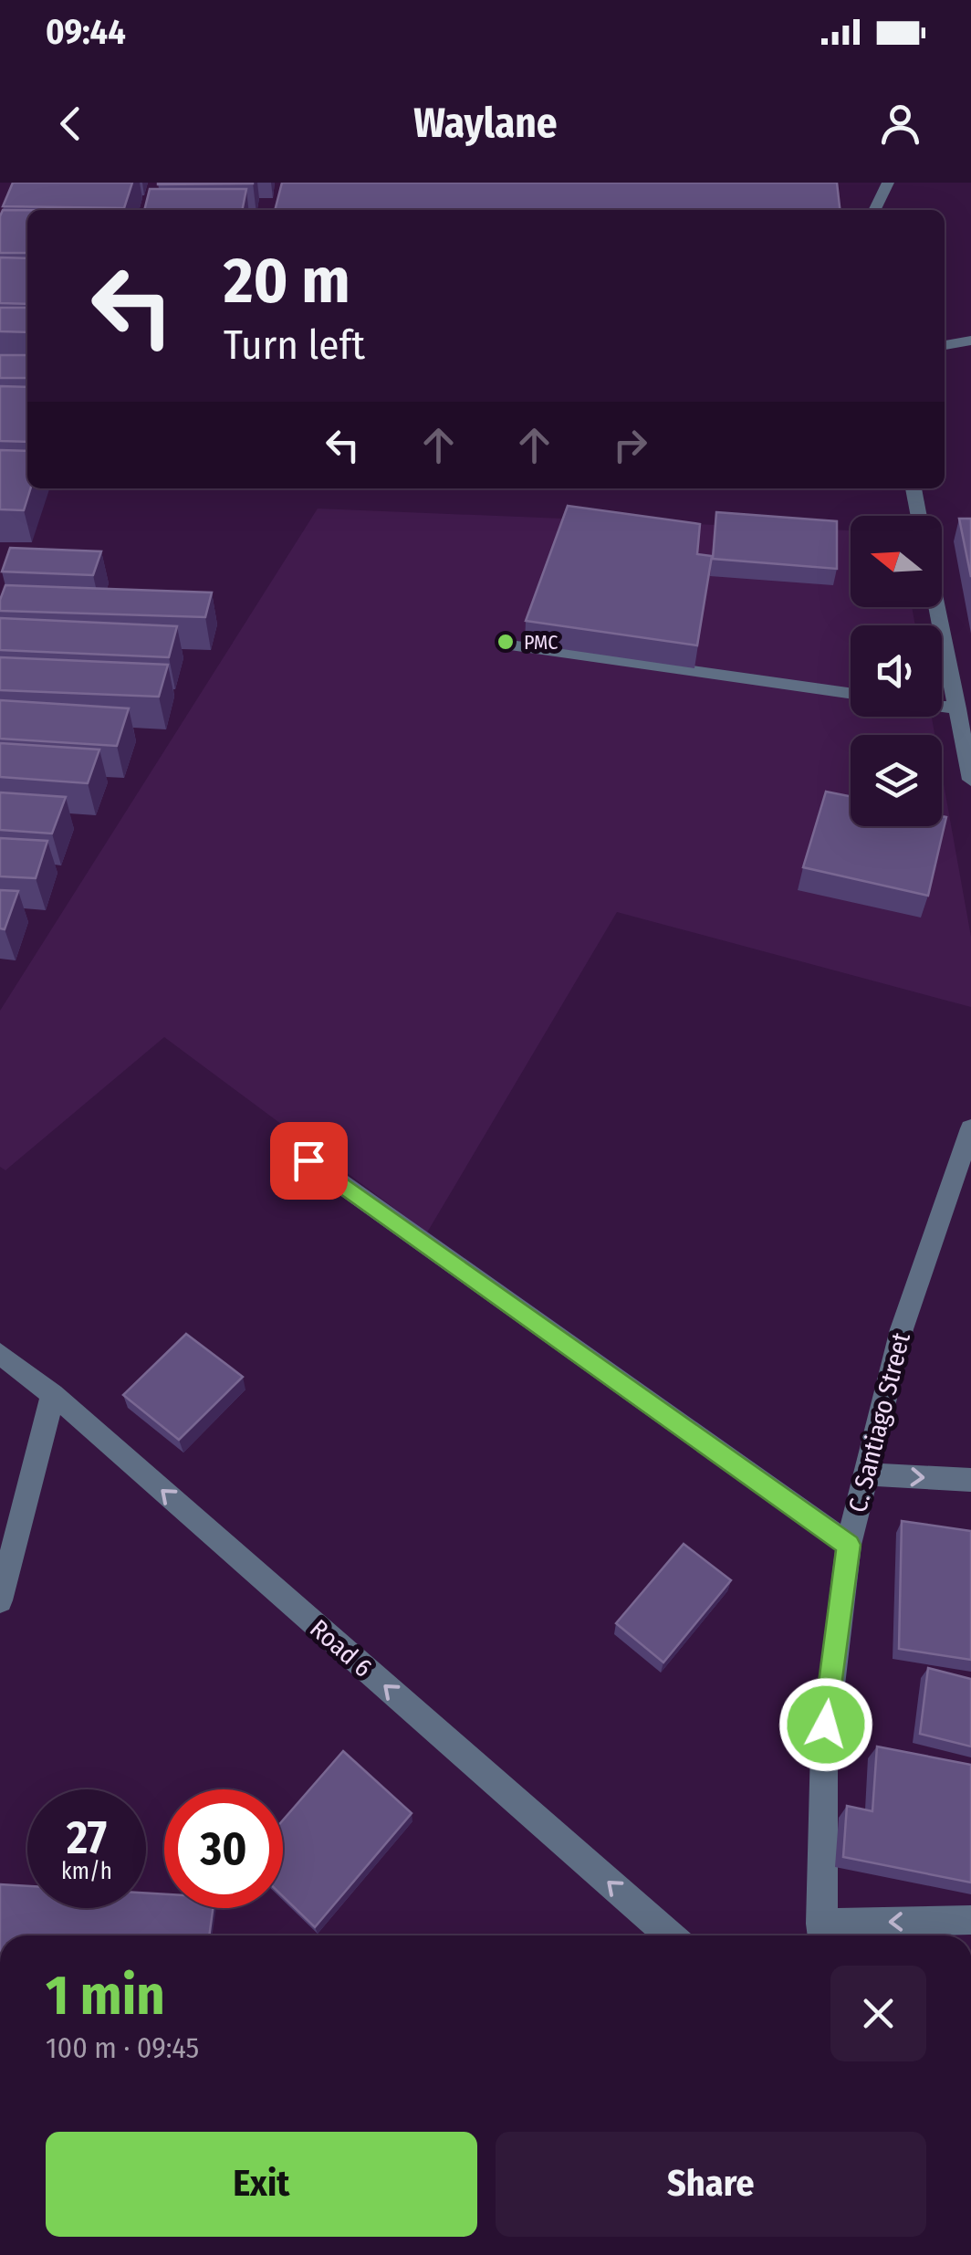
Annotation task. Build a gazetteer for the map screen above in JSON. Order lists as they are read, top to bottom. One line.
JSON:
{"streets":{"street":["C. Santiago Street","Road 6"]},"one_way":["Road 6"],"places":["PMC"],"north":"left","page":{"status":"09:44","header":"Waylane","turn":["20 m","Turn left"],"speed":"27 km/h","limit":"30","heading":["1 min","100 m · 09:45"],"buttons":["Exit","Share"]}}
